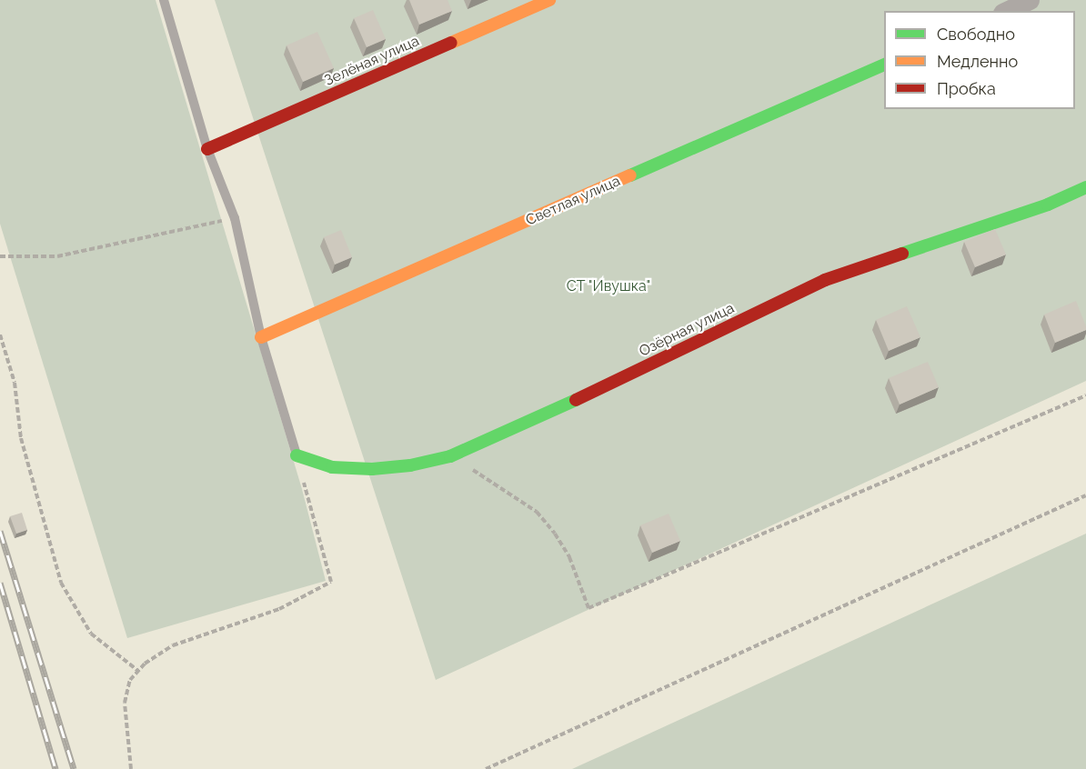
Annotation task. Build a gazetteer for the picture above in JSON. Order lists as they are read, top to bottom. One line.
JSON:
{"streets":{"street":["Зелёная улица","Светлая улица","Озёрная улица"]},"parks":["СТ \"Ивушка\""],"legend":["Свободно","Медленно","Пробка"]}
